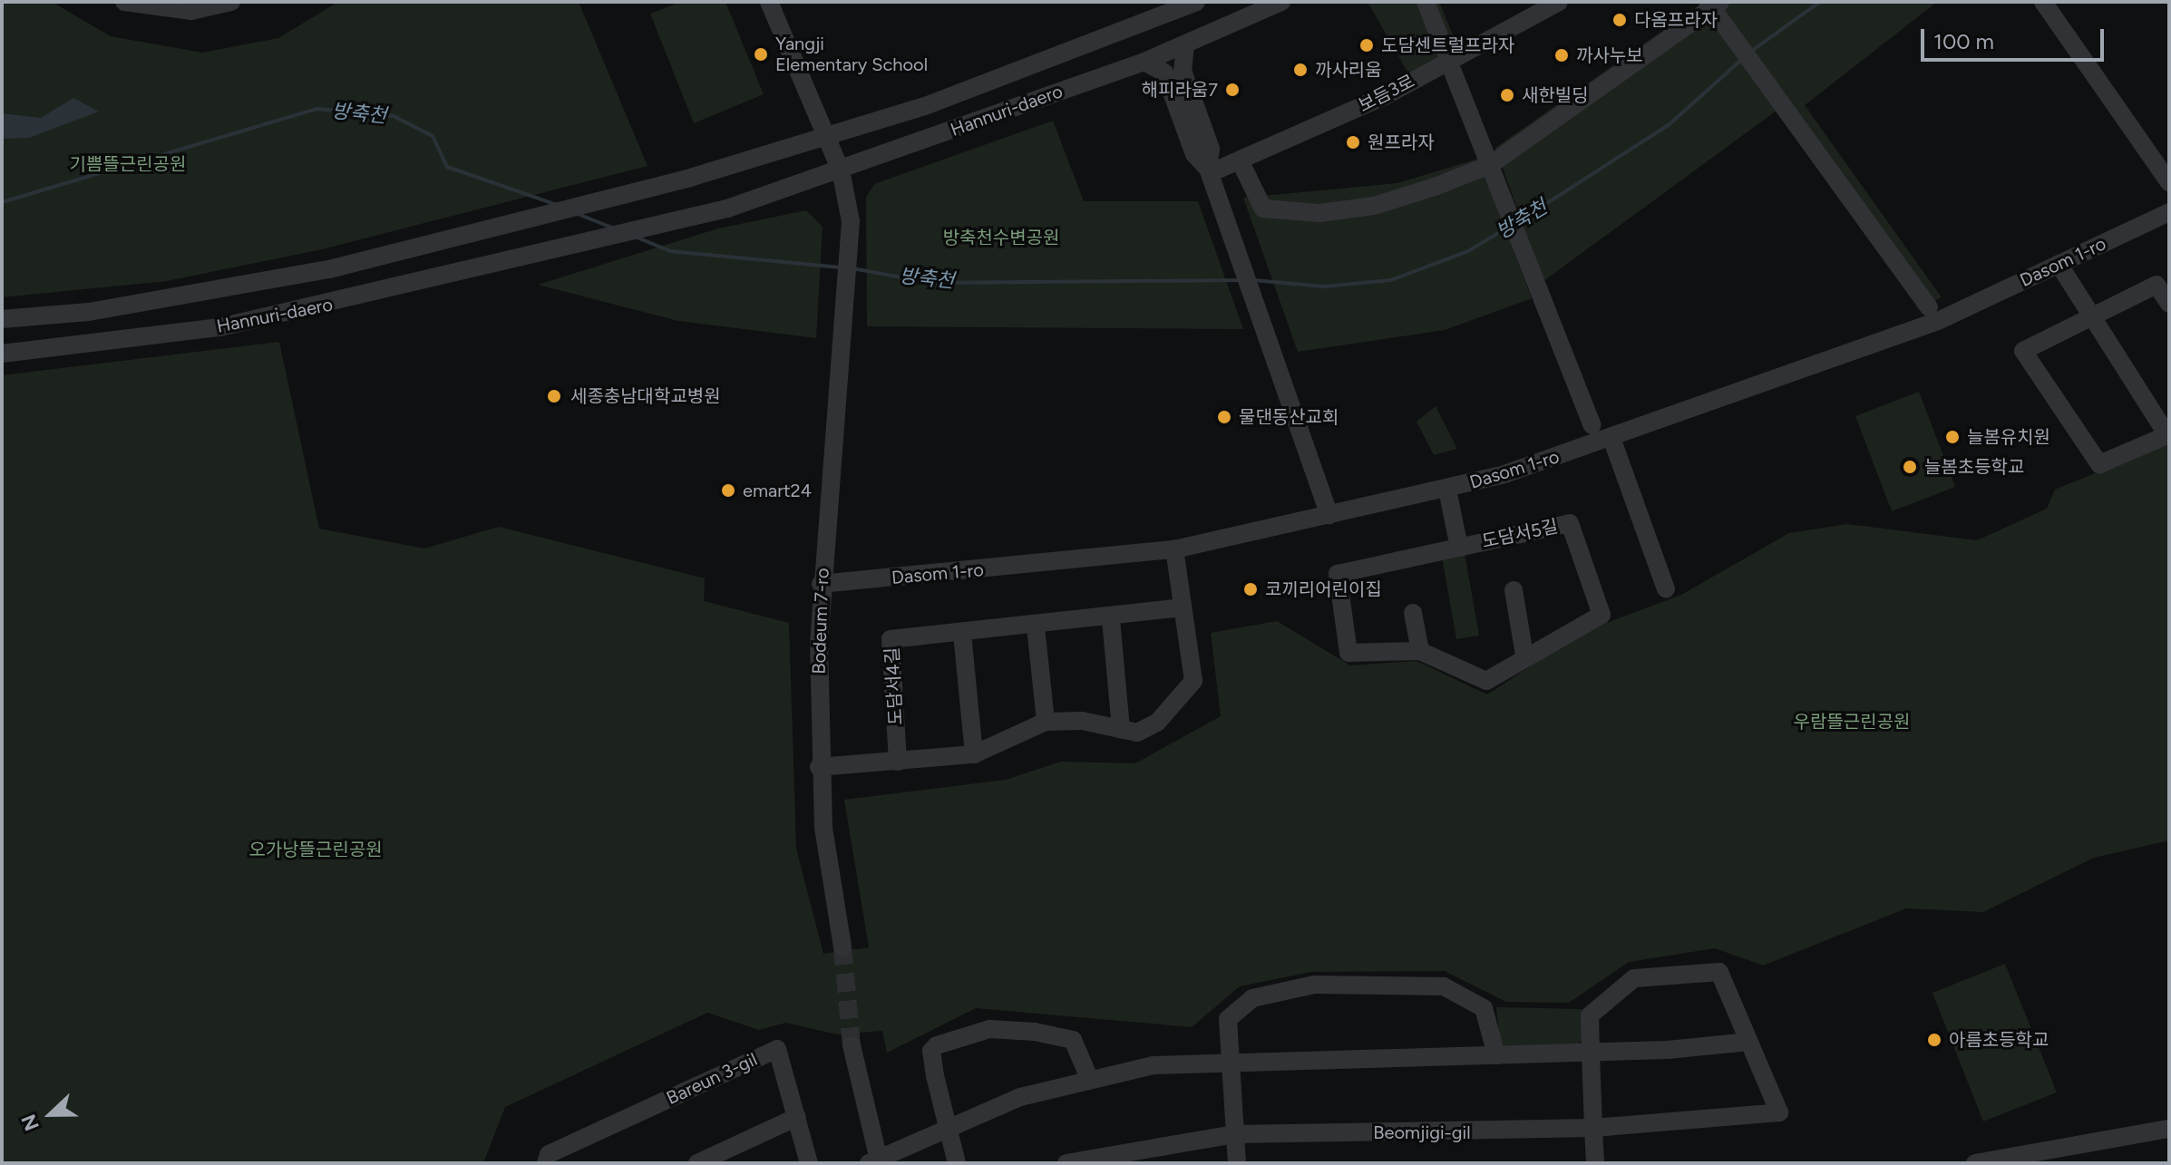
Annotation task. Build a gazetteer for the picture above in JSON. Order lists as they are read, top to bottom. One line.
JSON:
{"streets":{"street":["보듬3로","Hannuri-daero","Dasom 1-ro","도담서5길","Bodeum 7-ro","도담서4길","Bareun 3-gil","Beomjigi-gil"]},"crossings":[["Hannuri-daero","Bodeum 7-ro"],["Dasom 1-ro","도담서5길"],["Dasom 1-ro","Bodeum 7-ro"]],"water":["방축천"],"parks":["기쁨뜰근린공원","방축천수변공원","우람뜰근린공원","오가낭뜰근린공원"],"places":["다옴프라자","도담센트럴프라자","Yangji Elementary School","까사누보","까사리움","해피라움7","새한빌딩","원프라자","세종충남대학교병원","물댄동산교회","늘봄유치원","늘봄초등학교","emart24","코끼리어린이집","아름초등학교"],"scale_bar":"100 m","north":"left"}
